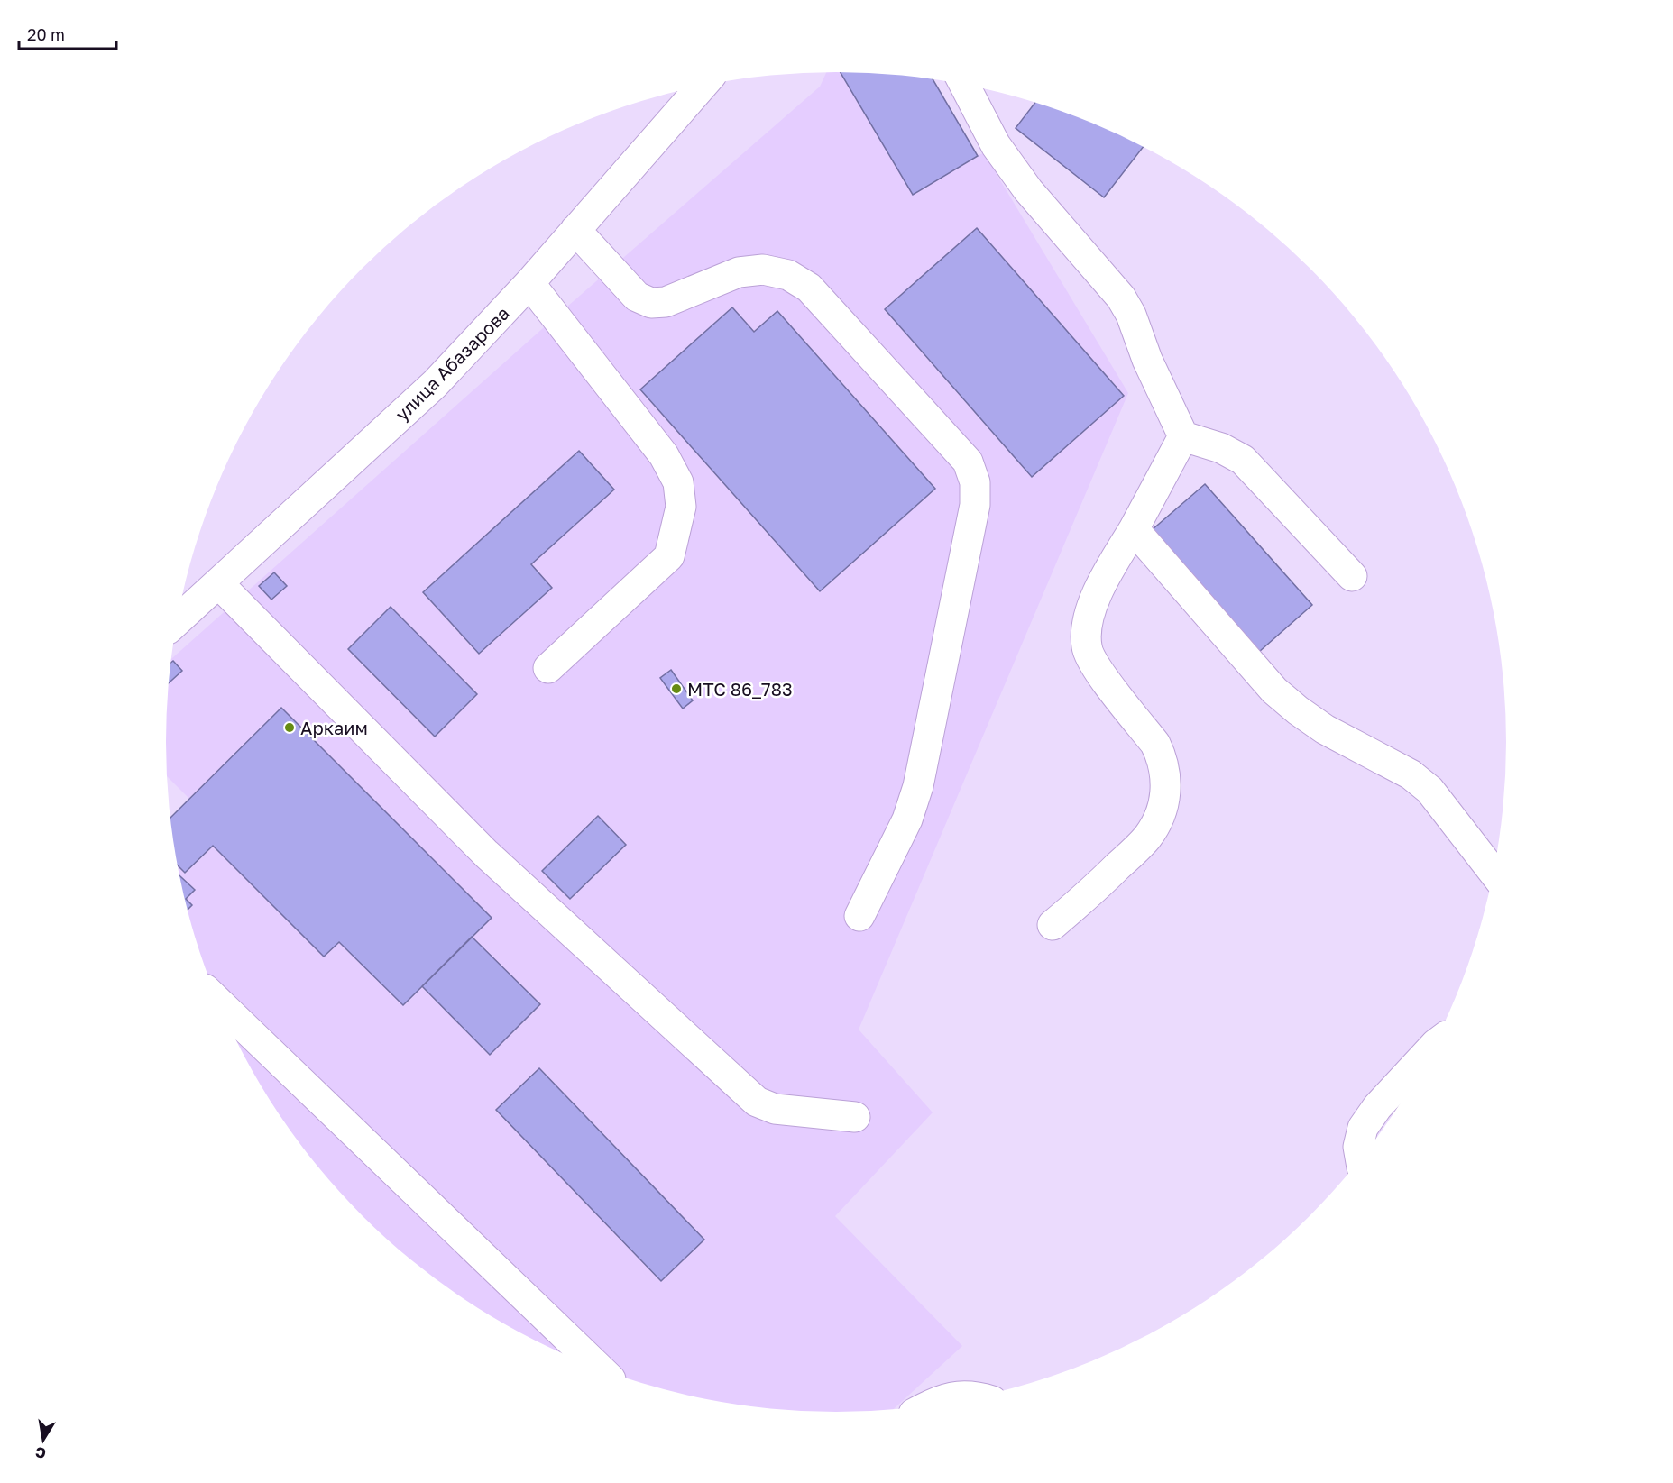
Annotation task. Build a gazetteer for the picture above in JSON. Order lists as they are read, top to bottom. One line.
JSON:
{"streets":{"street":["улица Абазарова"]},"places":["МТС 86_783","Аркаим"],"scale_bar":"20 m","north":"bottom"}
